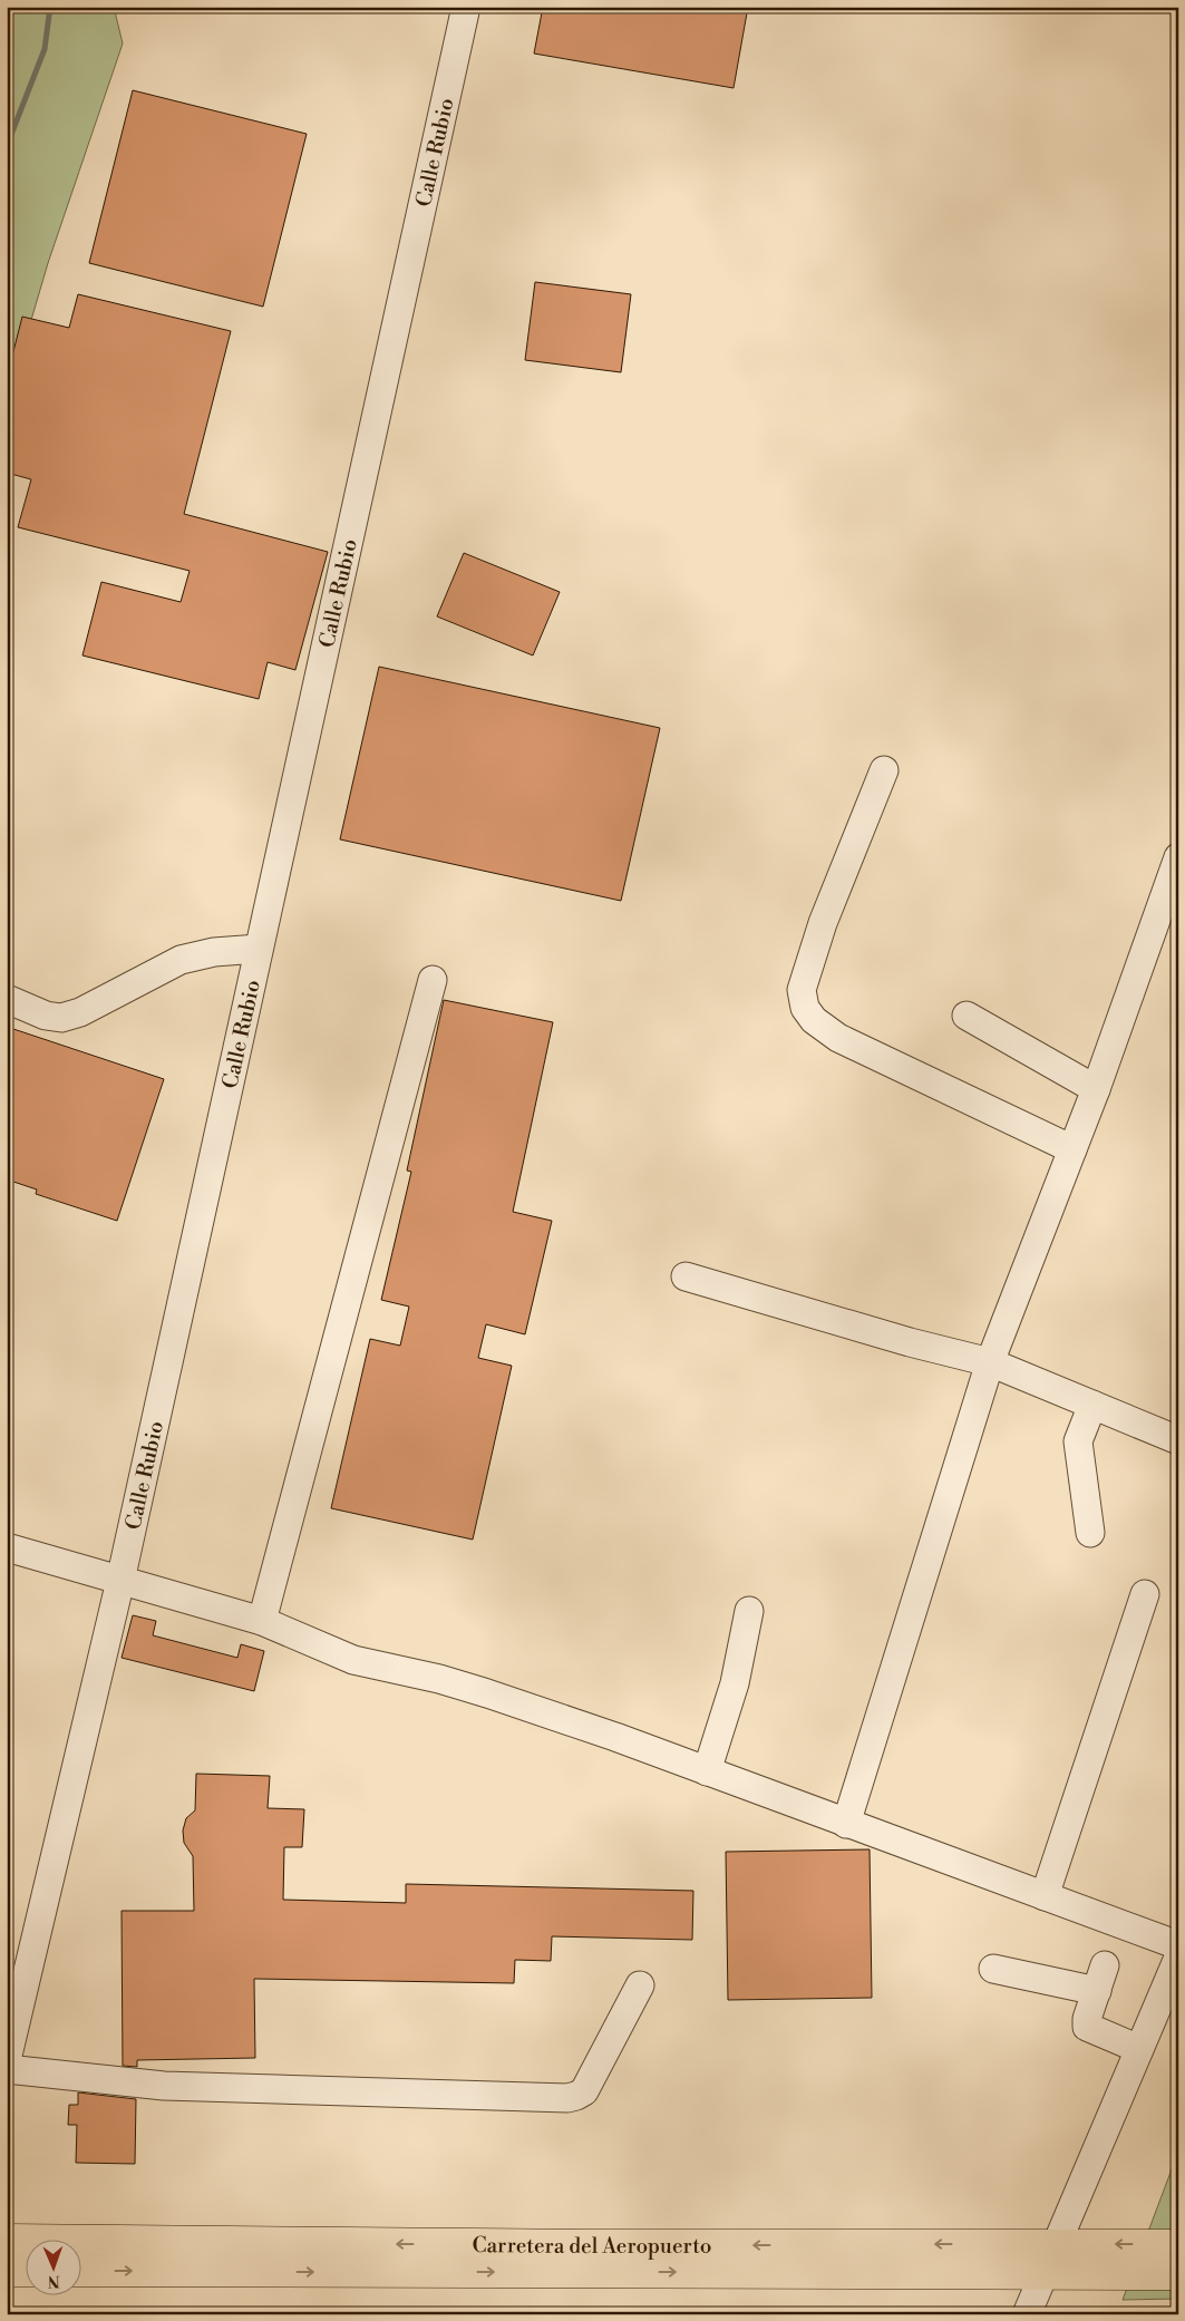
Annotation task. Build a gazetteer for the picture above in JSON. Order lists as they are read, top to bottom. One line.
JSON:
{"streets":{"main road":["Carretera del Aeropuerto"],"street":["Calle Rubio"]},"north":"bottom"}
